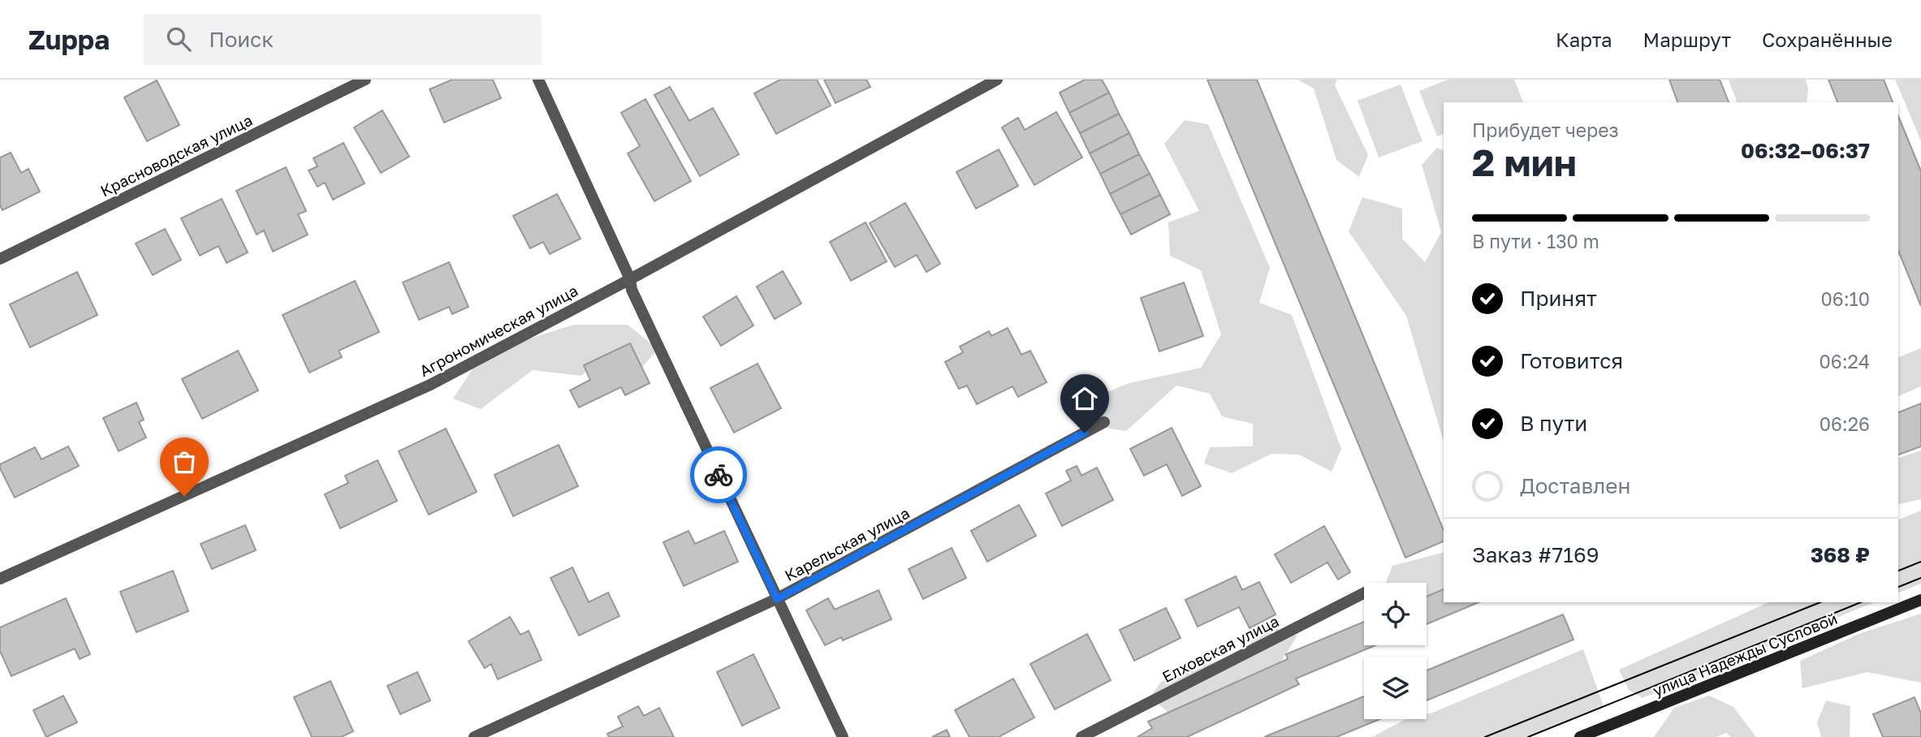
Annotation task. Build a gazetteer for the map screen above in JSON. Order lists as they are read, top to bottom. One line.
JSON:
{"streets":{"main road":["улица Надежды Сусловой"],"street":["Красноводская улица","Агрономическая улица","Карельская улица","Елховская улица"]},"page":{"header":"Zuppa","search":"Поиск","nav":["Карта","Маршрут","Сохранённые"],"heading":["2 мин","Прибудет через","06:32–06:37"],"panel":["Заказ #7169","368 ₽"],"bar":"В пути · 130 m","list":[["Принят","06:10"],["Готовится","06:24"],["В пути","06:26"],"Доставлен"]}}
